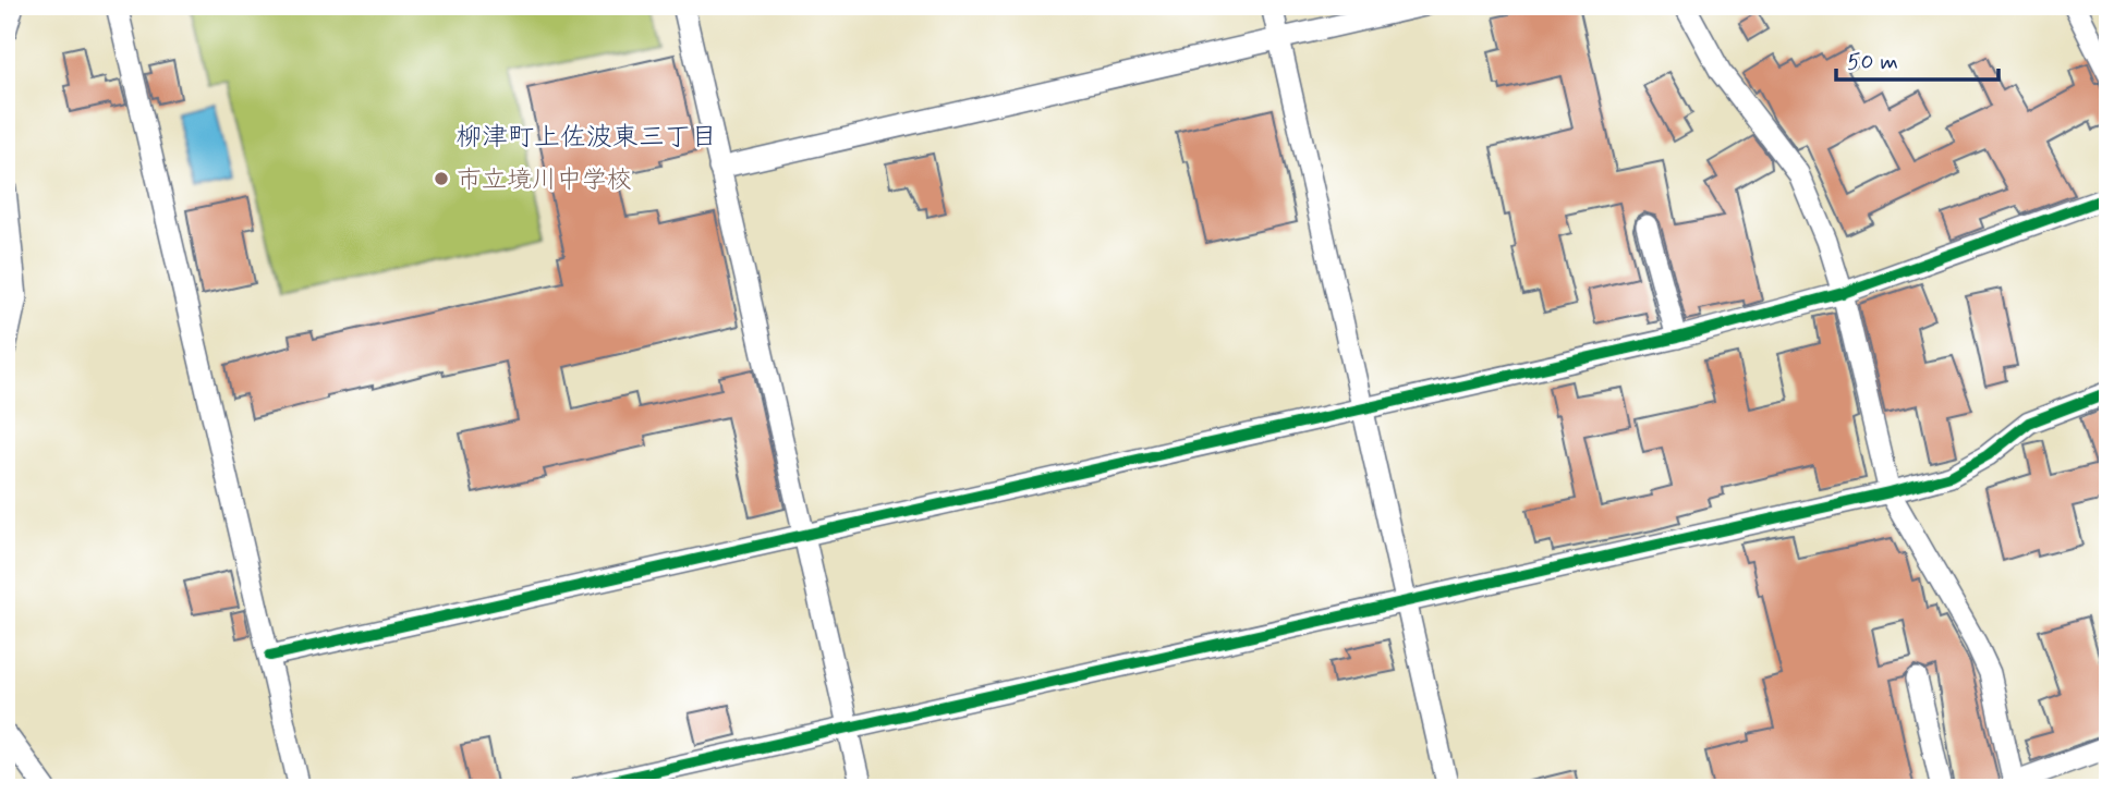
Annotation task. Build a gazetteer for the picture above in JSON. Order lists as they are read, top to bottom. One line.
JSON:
{"districts":["柳津町上佐波東三丁目"],"places":["市立境川中学校"],"scale_bar":"50 m"}
